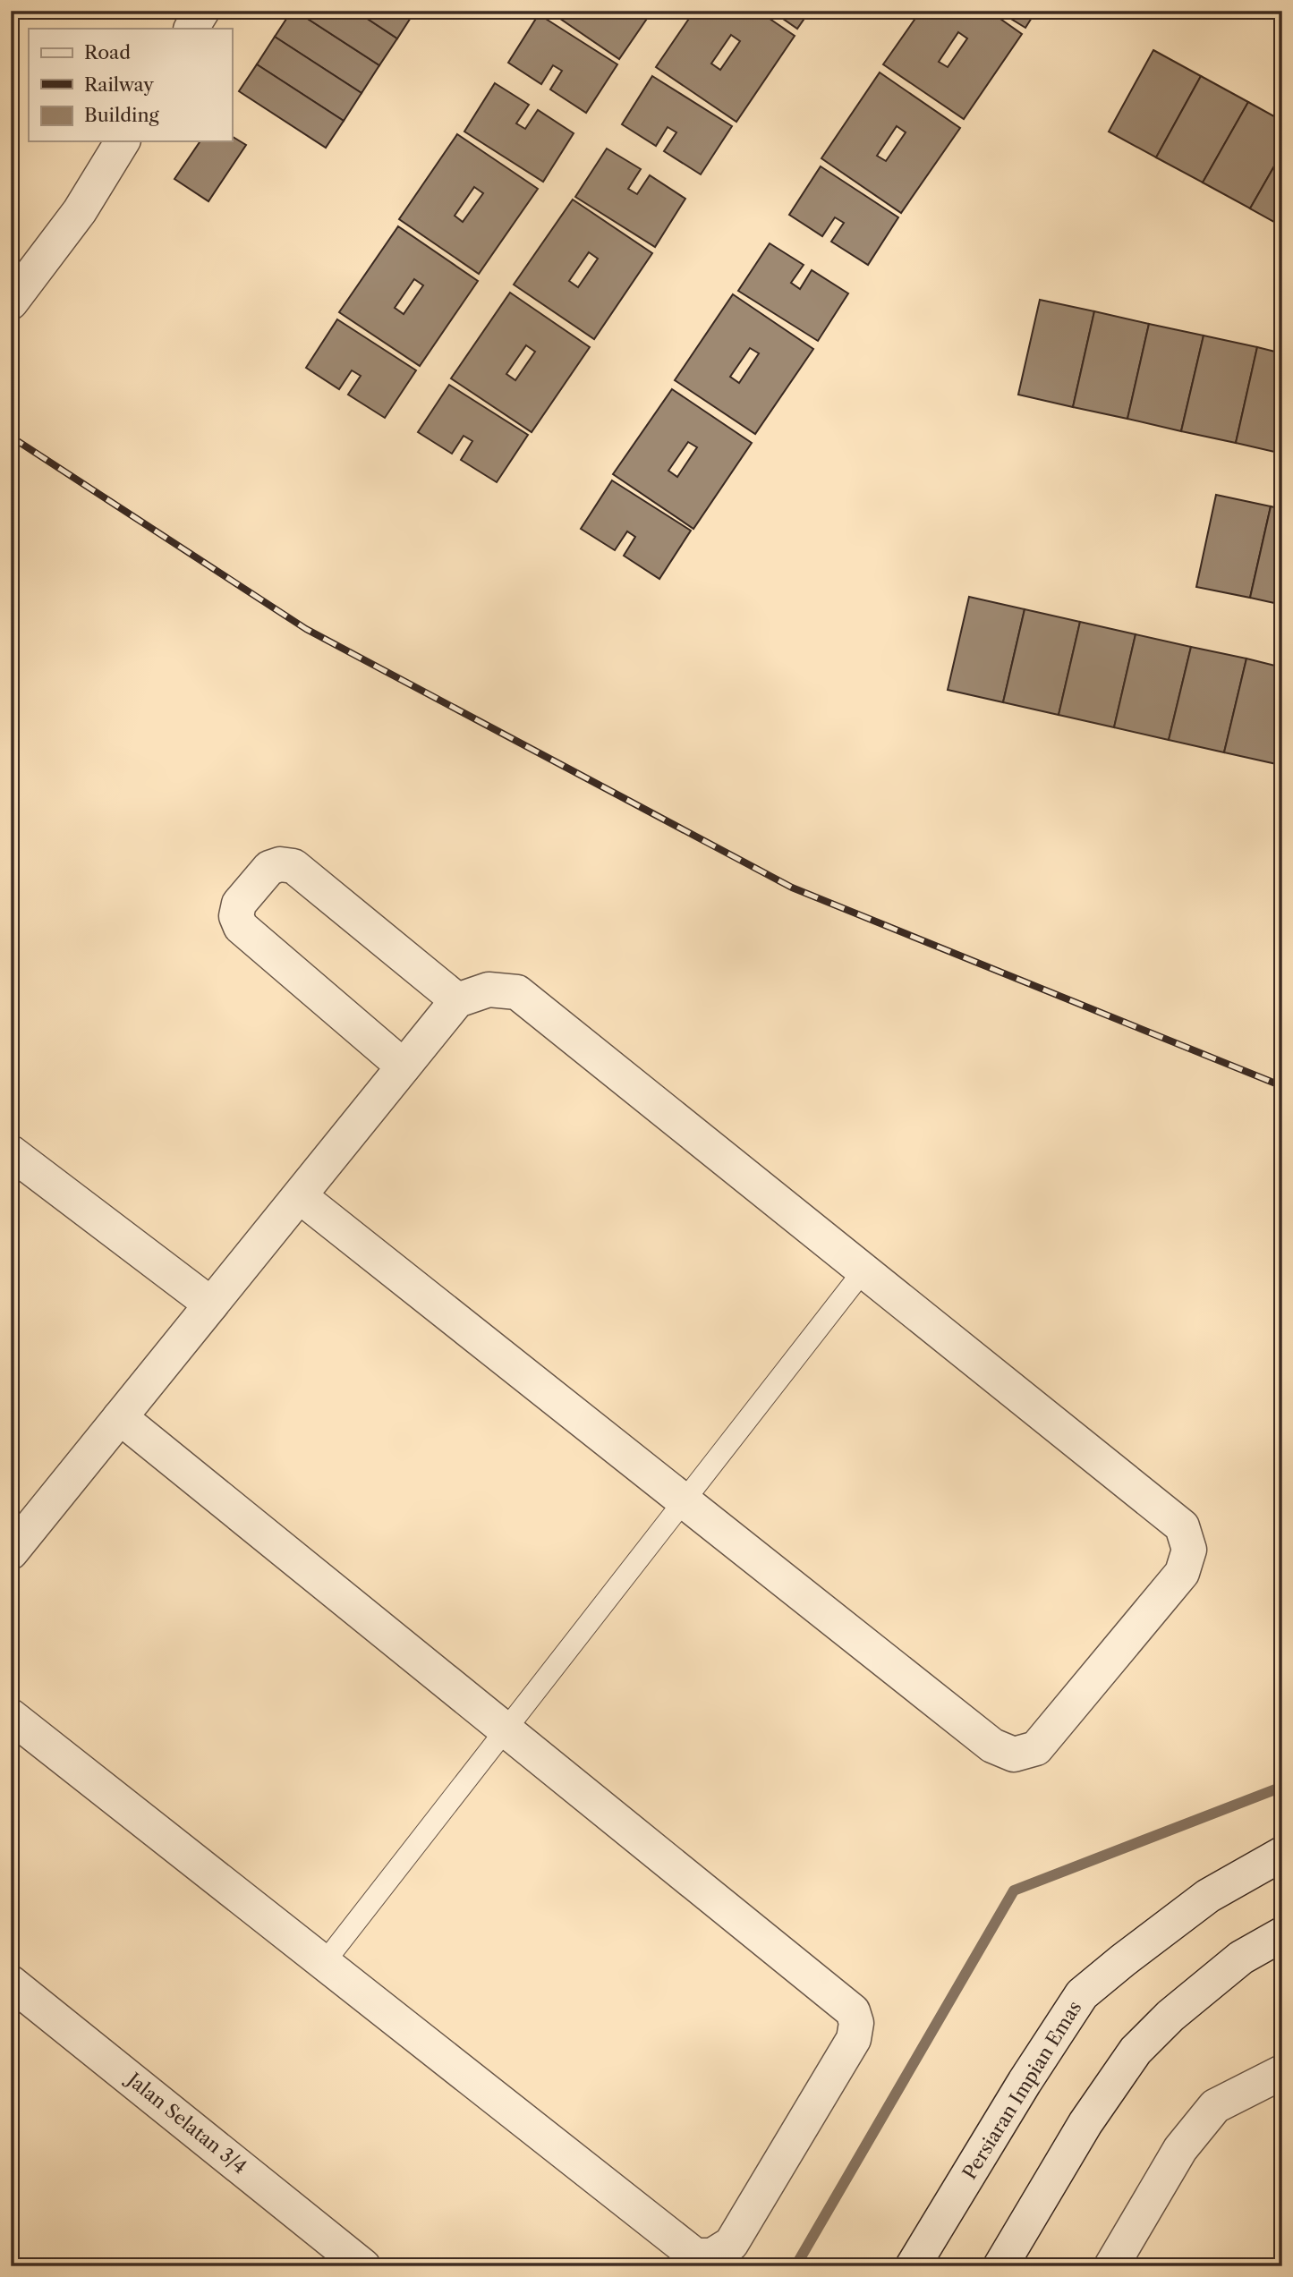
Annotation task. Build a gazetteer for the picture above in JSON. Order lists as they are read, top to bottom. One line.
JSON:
{"streets":{"street":["Persiaran Impian Emas","Jalan Selatan 3/4"]},"legend":["Road","Railway","Building"]}
